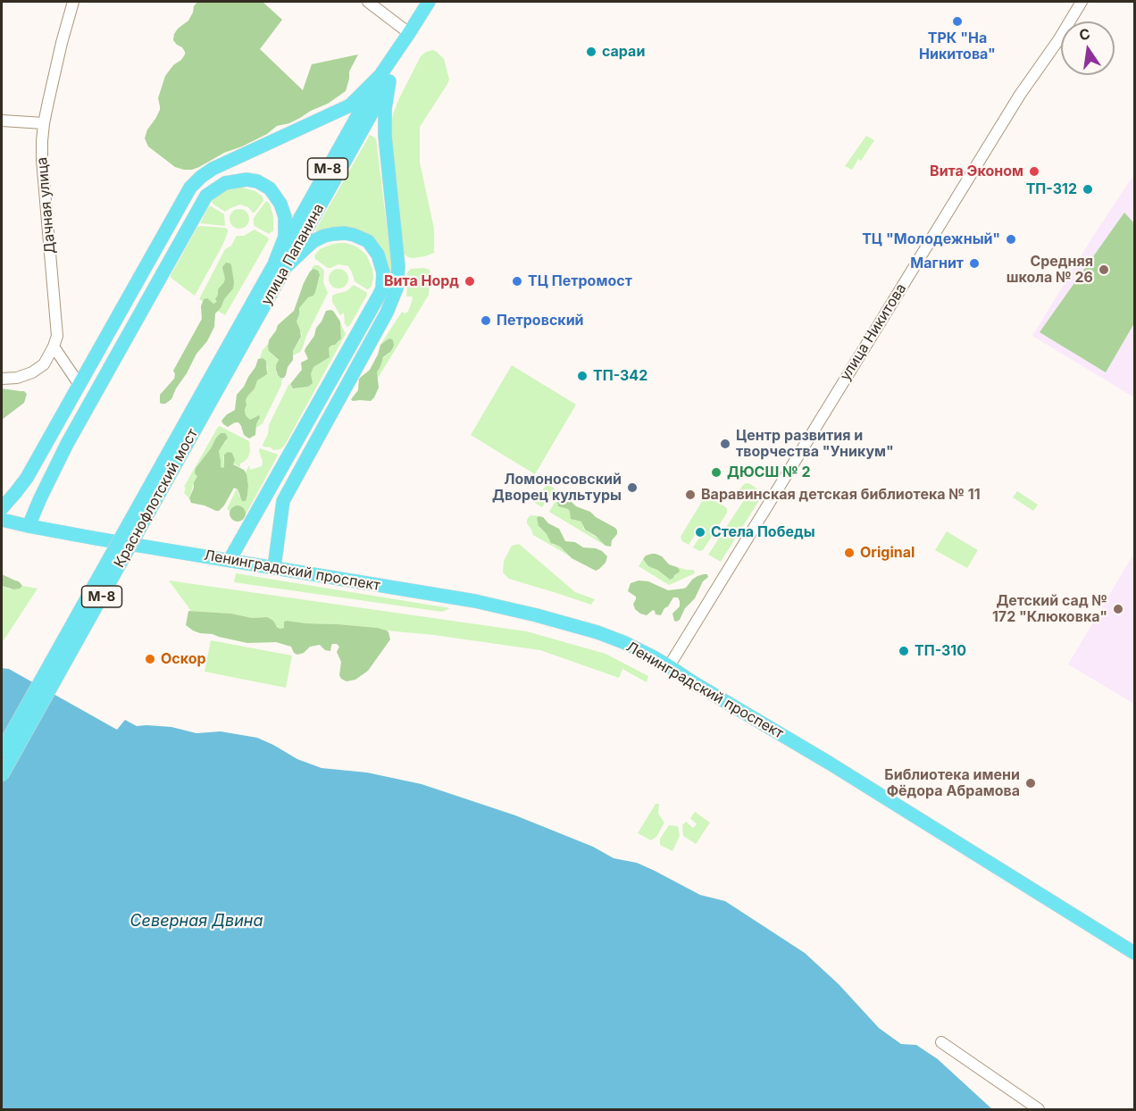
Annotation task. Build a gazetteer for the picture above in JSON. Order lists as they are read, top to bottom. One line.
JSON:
{"streets":{"main road":["М-8","улица Папанина","Краснофлотский мост","Ленинградский проспект"],"street":["Дачная улица","улица Никитова"]},"crossings":[["улица Папанина","Краснофлотский мост"],["улица Никитова","Ленинградский проспект"]],"water":["Северная Двина"],"places":["ТРК \"На Никитова\"","сараи","Вита Эконом","ТП-312","ТЦ \"Молодежный\"","Магнит","Средняя школа № 26","Вита Норд","ТЦ Петромост","Петровский","ТП-342","Центр развития и творчества \"Уникум\"","ДЮСШ № 2","Ломоносовский Дворец культуры","Варавинская детская библиотека № 11","Стела Победы","Original","Детский сад № 172 \"Клюковка\"","ТП-310","Оскор","Библиотека имени Фёдора Абрамова"],"north":"top"}
